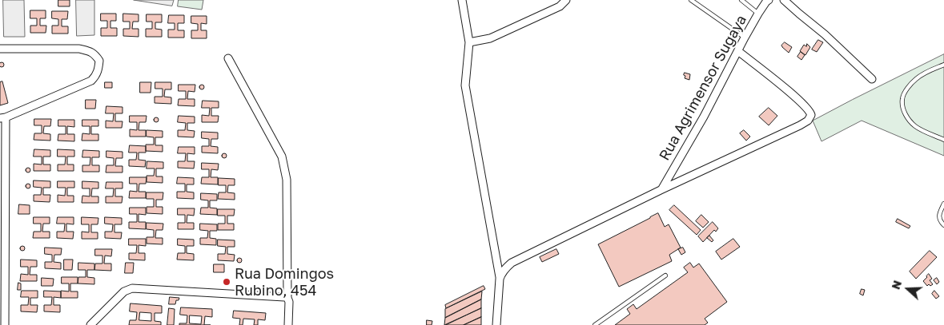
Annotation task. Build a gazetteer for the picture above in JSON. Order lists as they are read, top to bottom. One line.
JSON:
{"streets":{"street":["Rua Agrimensor Sugaya"]},"places":["Rua Domingos Rubino, 454"],"north":"left"}
